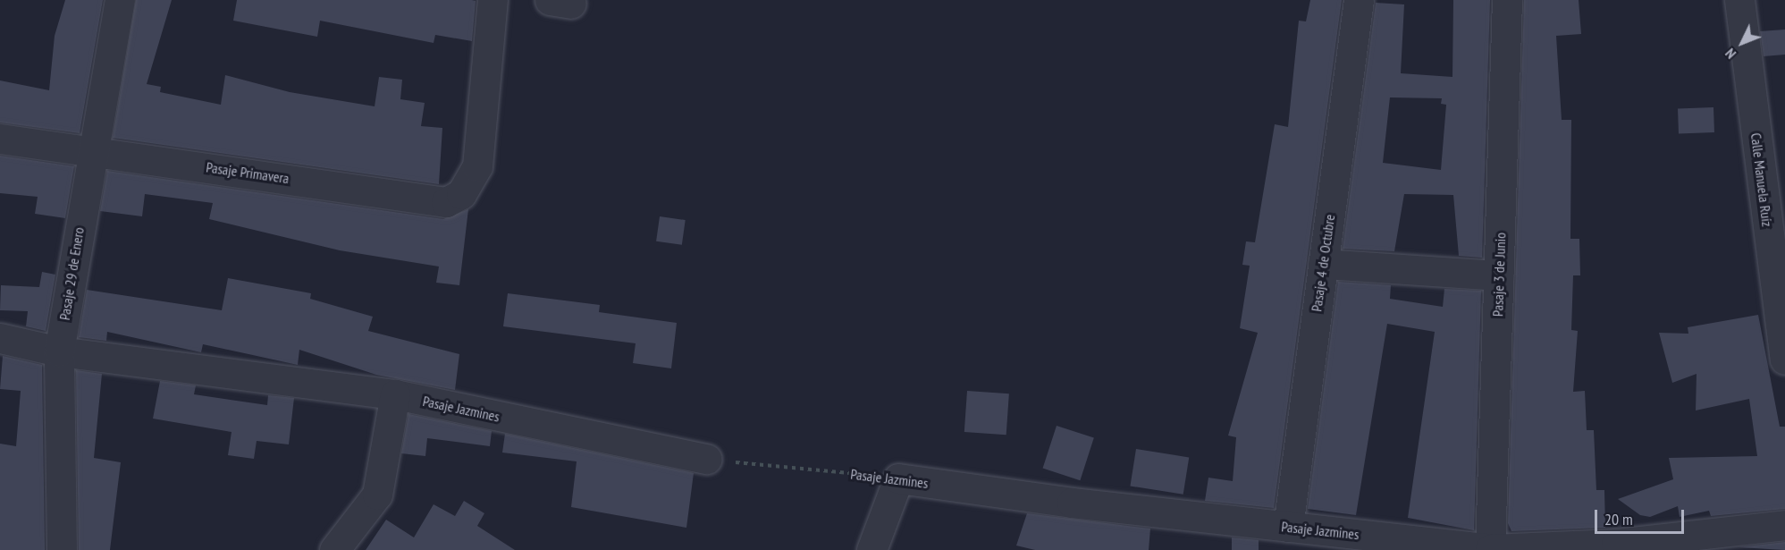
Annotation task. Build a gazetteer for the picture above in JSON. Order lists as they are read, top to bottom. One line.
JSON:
{"streets":{"street":["Pasaje Primavera","Calle Manuela Ruíz","Pasaje 4 de Octubre","Pasaje 29 de Enero","Pasaje 3 de Junio","Pasaje Jazmines"]},"crossings":[["Pasaje Primavera","Pasaje 29 de Enero"],["Pasaje 4 de Octubre","Pasaje Jazmines"],["Pasaje 29 de Enero","Pasaje Jazmines"],["Pasaje 3 de Junio","Pasaje Jazmines"]],"scale_bar":"20 m","north":"bottom left"}
